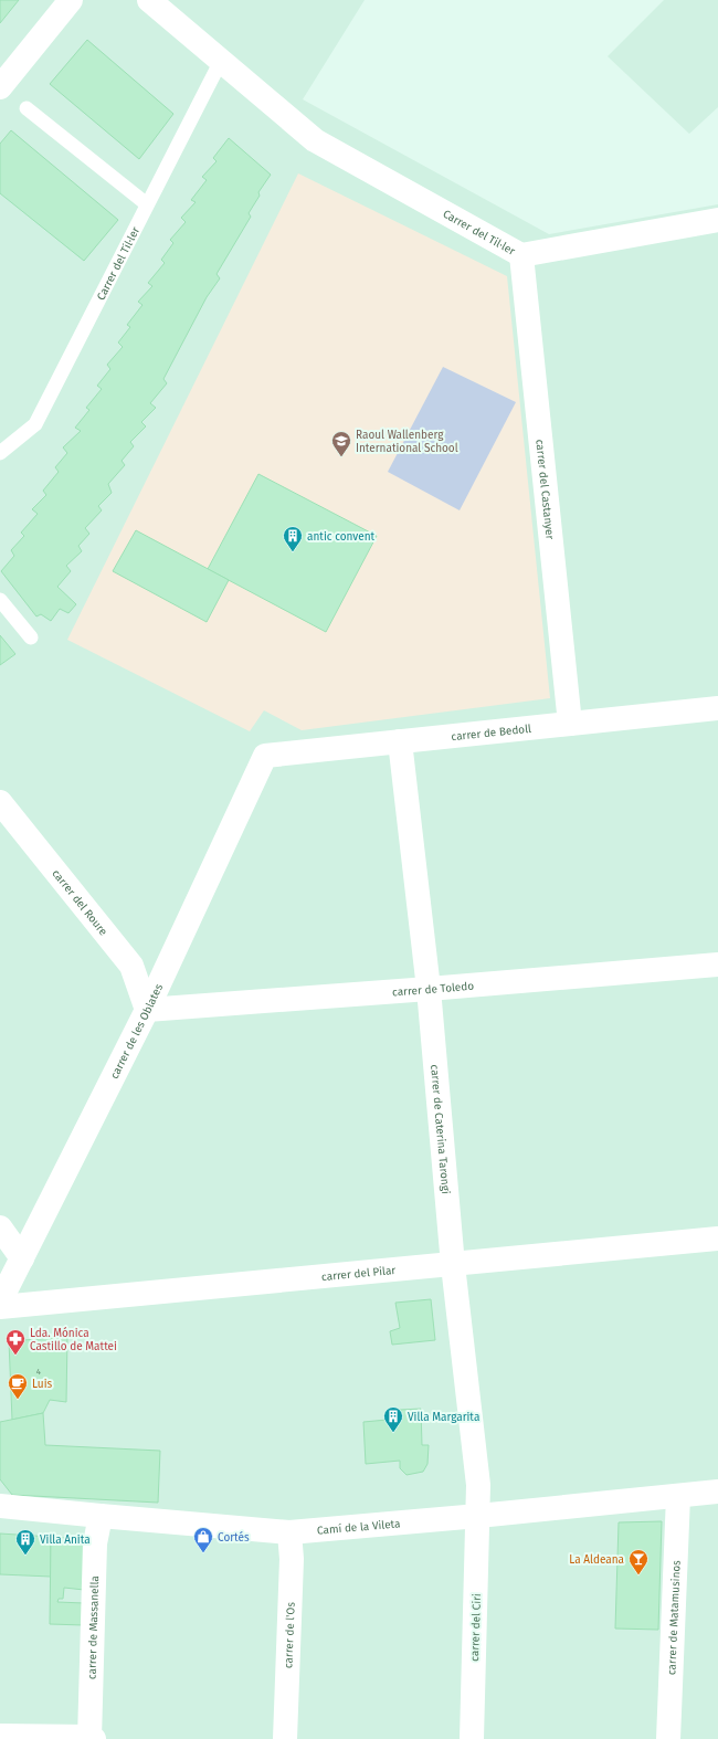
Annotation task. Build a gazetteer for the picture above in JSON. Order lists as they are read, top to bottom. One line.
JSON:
{"streets":{"street":["Carrer del Til·ler","carrer del Castanyer","carrer de Bedoll","carrer del Roure","carrer de Toledo","carrer de les Oblates","carrer de Caterina Tarongi","carrer del Pilar","Camí de la Vileta","carrer de Matamusinos","carrer de Massanella","carrer del Ciri","carrer de l'Os"]},"crossings":[["Carrer del Til·ler","carrer del Castanyer"],["carrer del Castanyer","carrer de Bedoll"],["carrer de Bedoll","carrer de les Oblates"],["carrer de Bedoll","carrer de Caterina Tarongi"],["carrer del Roure","carrer de Toledo"],["carrer del Roure","carrer de les Oblates"],["carrer de Toledo","carrer de les Oblates"],["carrer de Toledo","carrer de Caterina Tarongi"],["carrer de Caterina Tarongi","carrer del Pilar"],["carrer de Caterina Tarongi","Camí de la Vileta"],["carrer de Caterina Tarongi","carrer del Ciri"],["Camí de la Vileta","carrer de Matamusinos"],["Camí de la Vileta","carrer de Massanella"],["Camí de la Vileta","carrer del Ciri"],["Camí de la Vileta","carrer de l'Os"]],"places":{"school or university":["Raoul Wallenberg International School"],"building":["antic convent","Villa Margarita","Villa Anita"],"pharmacy":["Lda. Mónica Castillo de Mattei"],"cafe":["Luis"],"shop":["Cortés"],"bar":["La Aldeana"]},"house_numbers":["4"]}
